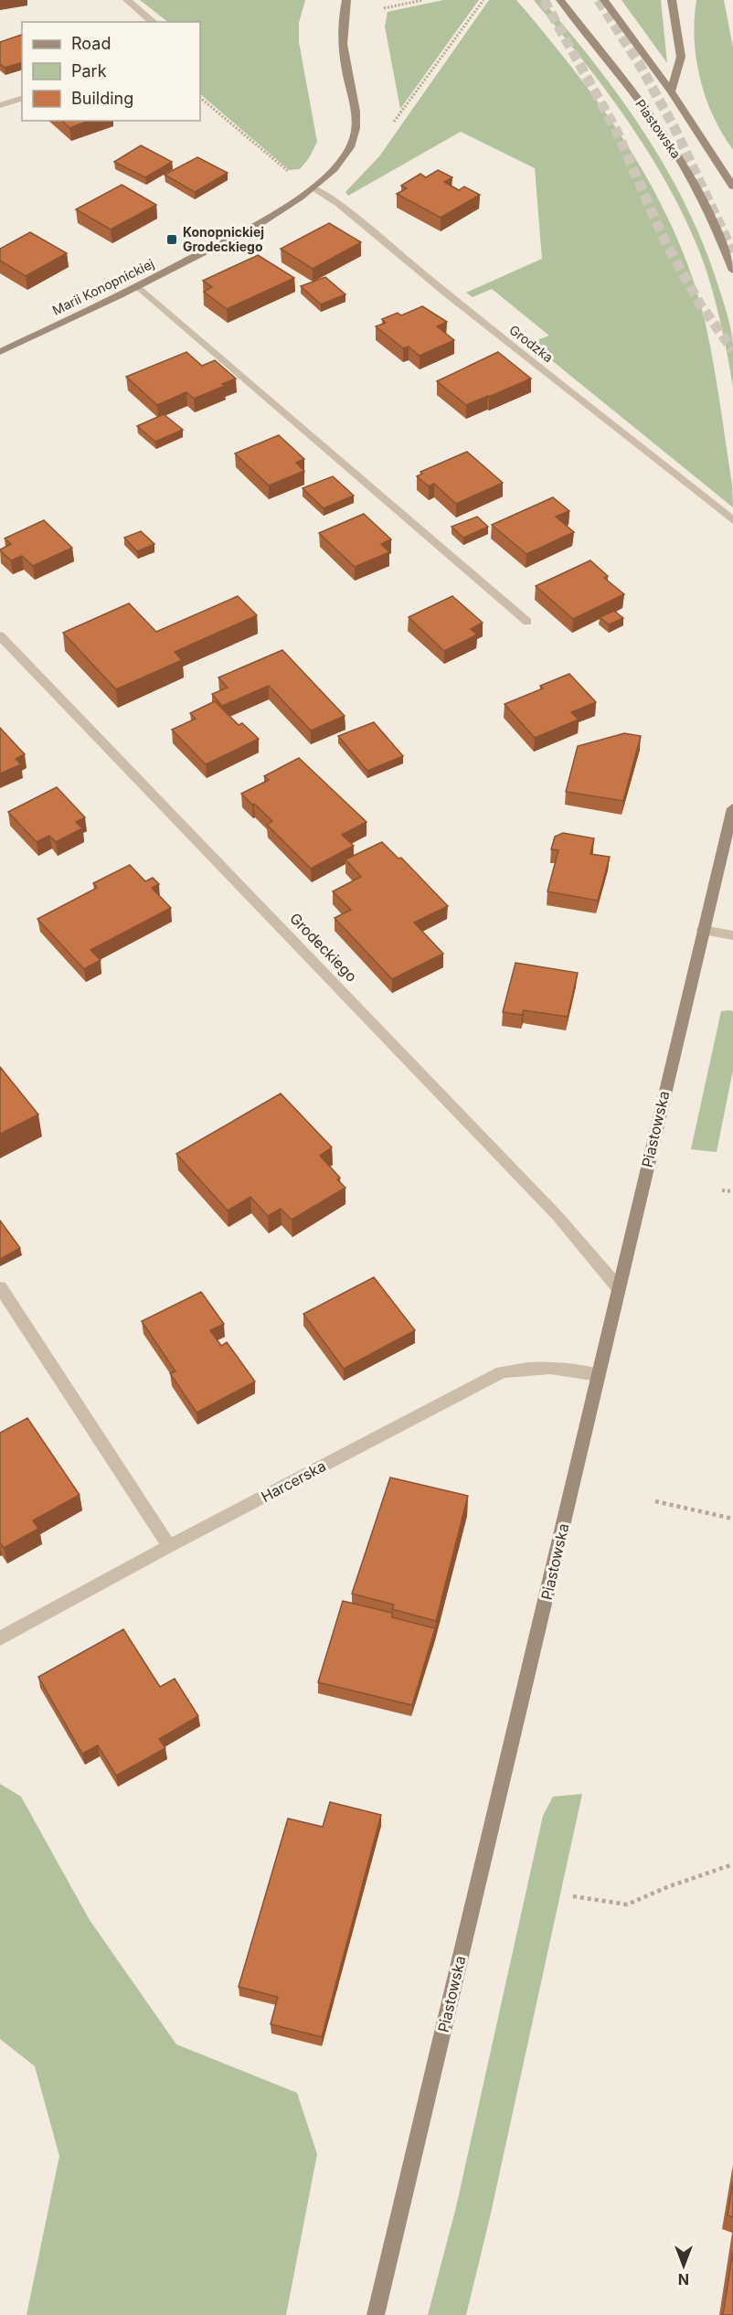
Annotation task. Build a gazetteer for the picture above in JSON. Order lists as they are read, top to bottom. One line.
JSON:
{"streets":{"street":["Piastowska","Marii Konopnickiej","Grodzka","Grodeckiego","Harcerska"]},"crossings":[["Piastowska","Grodeckiego"],["Piastowska","Harcerska"],["Marii Konopnickiej","Grodzka"]],"places":{"transit":["Konopnickiej Grodeckiego"]},"legend":["Road","Park","Building"],"north":"bottom"}
